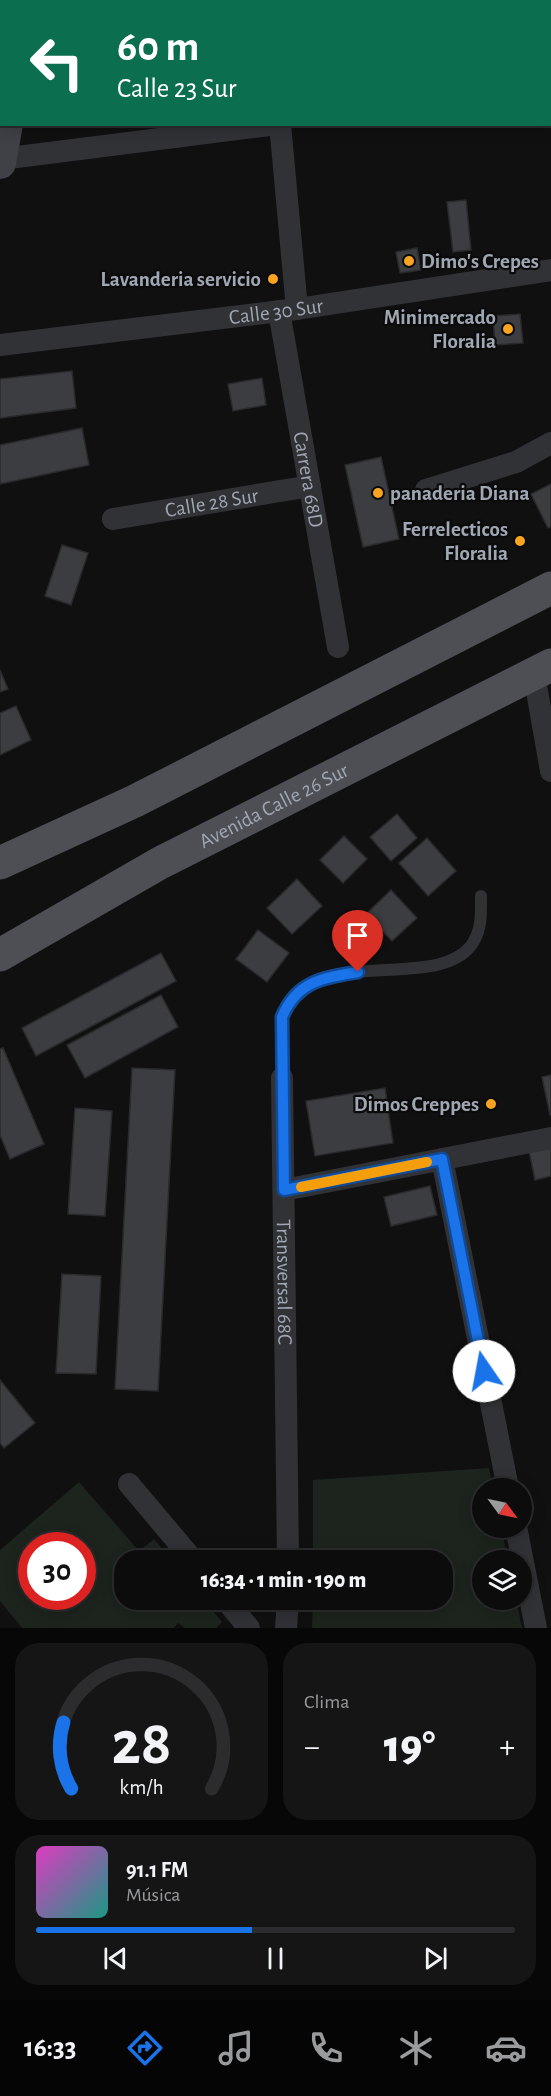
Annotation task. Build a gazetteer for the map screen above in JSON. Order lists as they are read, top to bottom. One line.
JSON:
{"streets":{"main road":["Avenida Calle 26 Sur"],"street":["Calle 30 Sur","Carrera 68D","Calle 28 Sur","Transversal 68C"]},"crossings":[["Calle 30 Sur","Carrera 68D"],["Carrera 68D","Calle 28 Sur"]],"places":["Dimo's Crepes","Lavanderia servicio","Minimercado Floralia","panaderia Diana","Ferrelecticos Floralia","Dimos Creppes"],"north":"bottom right","page":{"turn":["60 m","Calle 23 Sur"],"limit":"30","trip":"16:34 · 1 min · 190 m","tile":"Clima","heat":["−","19°","+"],"song":["91.1 FM","Música"],"tabs":"16:33","gauge":["28","km/h"]}}
